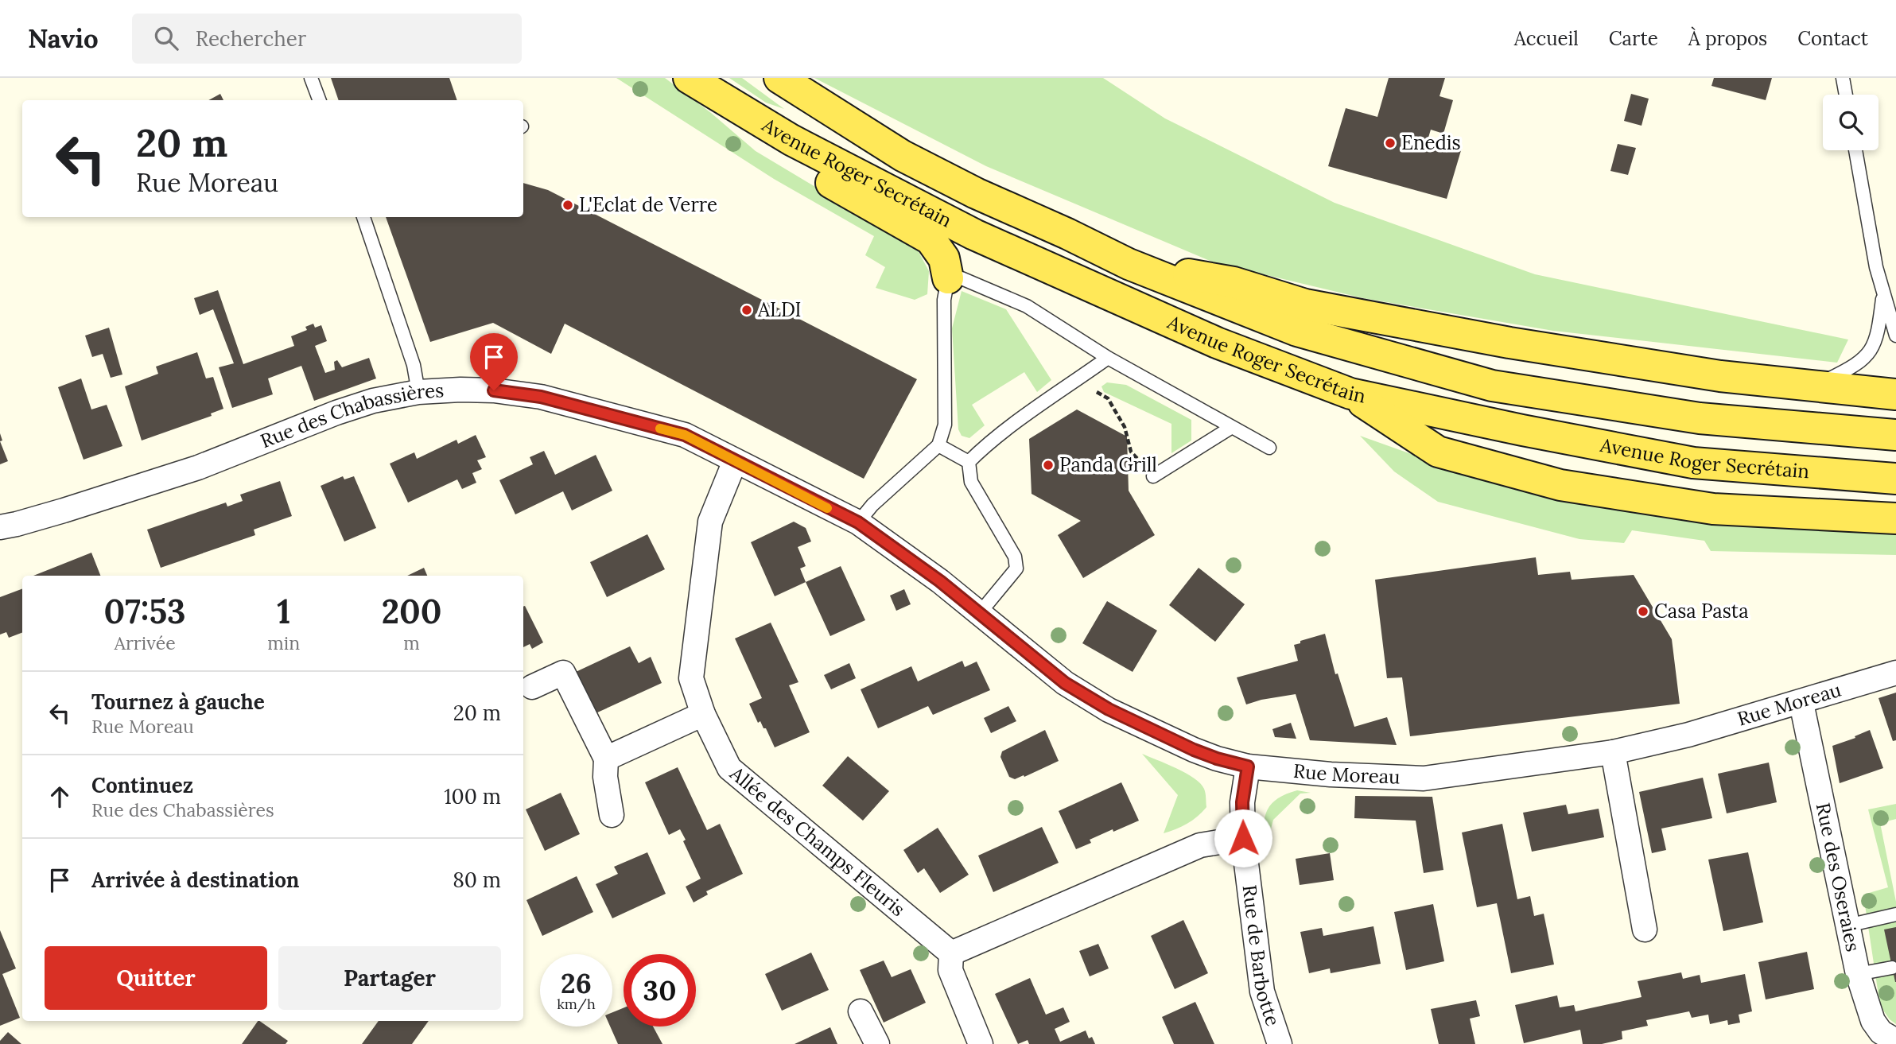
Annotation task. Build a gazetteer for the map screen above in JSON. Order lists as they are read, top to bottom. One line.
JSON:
{"streets":{"main road":["Avenue Roger Secrétain"],"street":["Rue des Chabassières","Rue Moreau","Allée des Champs Fleuris","Rue des Oseraies","Rue de Barbotte"]},"crossings":[["Rue des Chabassières","Rue Moreau"],["Rue des Chabassières","Allée des Champs Fleuris"],["Rue Moreau","Rue des Oseraies"],["Rue Moreau","Rue de Barbotte"]],"places":["Enedis","L'Eclat de Verre","ALDI","Panda Grill","Casa Pasta"],"page":{"header":"Navio","search":"Rechercher","nav":["Accueil","Carte","À propos","Contact"],"turn":["20 m","Rue Moreau"],"eta":["07:53","Arrivée","1","min","200","m"],"list":[{"name":"Tournez à gauche","note":"Rue Moreau","value":"20 m"},{"name":"Continuez","note":"Rue des Chabassières","value":"100 m"},{"name":"Arrivée à destination","value":"80 m"}],"buttons":["Quitter","Partager"],"speed":"26 km/h","limit":"30"}}
